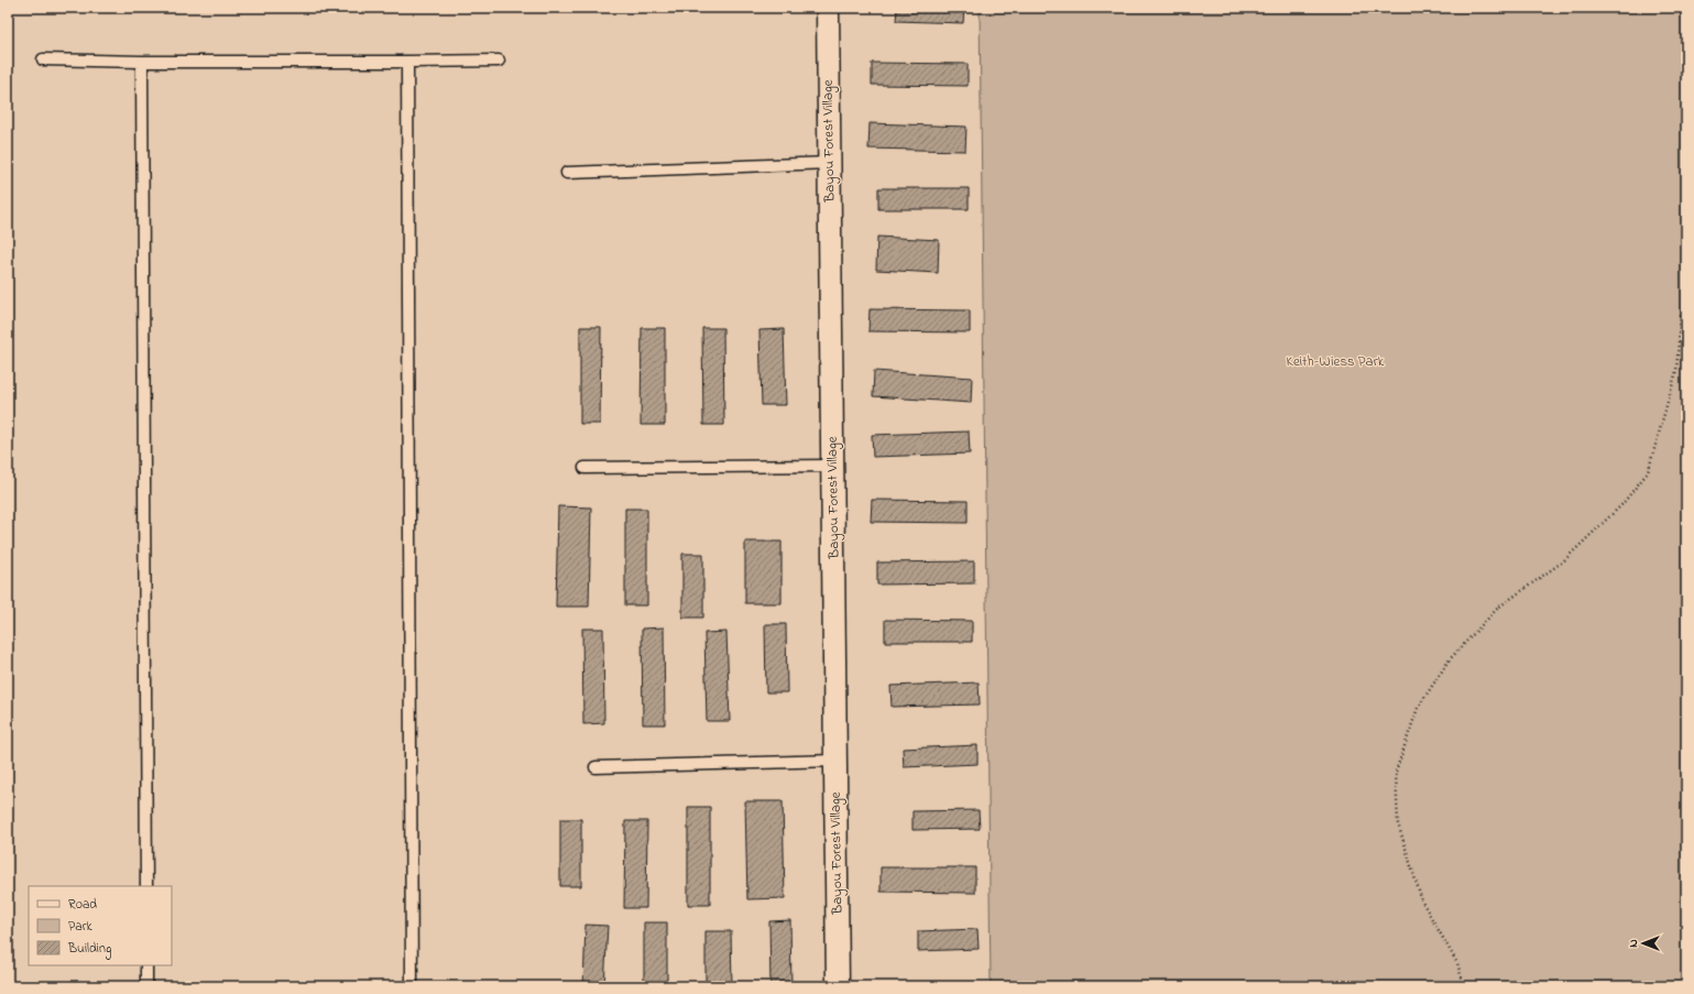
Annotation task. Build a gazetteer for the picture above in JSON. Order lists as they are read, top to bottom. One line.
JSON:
{"streets":{"street":["Bayou Forest Village"]},"parks":["Keith-Wiess Park"],"legend":["Road","Park","Building"],"north":"left"}
